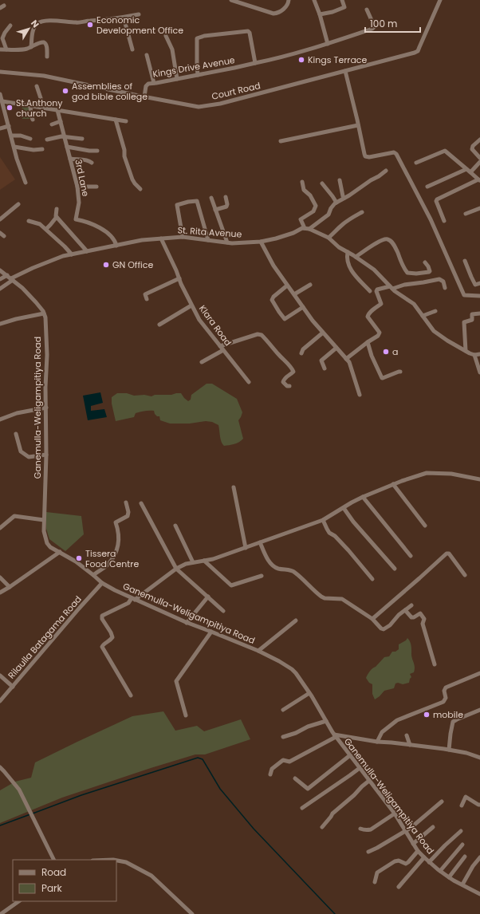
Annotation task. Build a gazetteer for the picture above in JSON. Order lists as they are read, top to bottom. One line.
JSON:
{"streets":{"street":["Kings Drive Avenue","Court Road","3rd Lane","St. Rita Avenue","Klara Road","Ganemulla-Weligampitiya Road","Rilaulla Batagama Road"]},"crossings":[["Kings Drive Avenue","Court Road"],["3rd Lane","St. Rita Avenue"],["St. Rita Avenue","Klara Road"],["St. Rita Avenue","Ganemulla-Weligampitiya Road"],["Ganemulla-Weligampitiya Road","Rilaulla Batagama Road"]],"places":["Economic Development Office","Kings Terrace","Assemblies of god bible college","St.Anthony church","GN Office","a","Tissera Food Centre","mobile"],"legend":["Road","Park"],"scale_bar":"100 m","north":"top right"}
